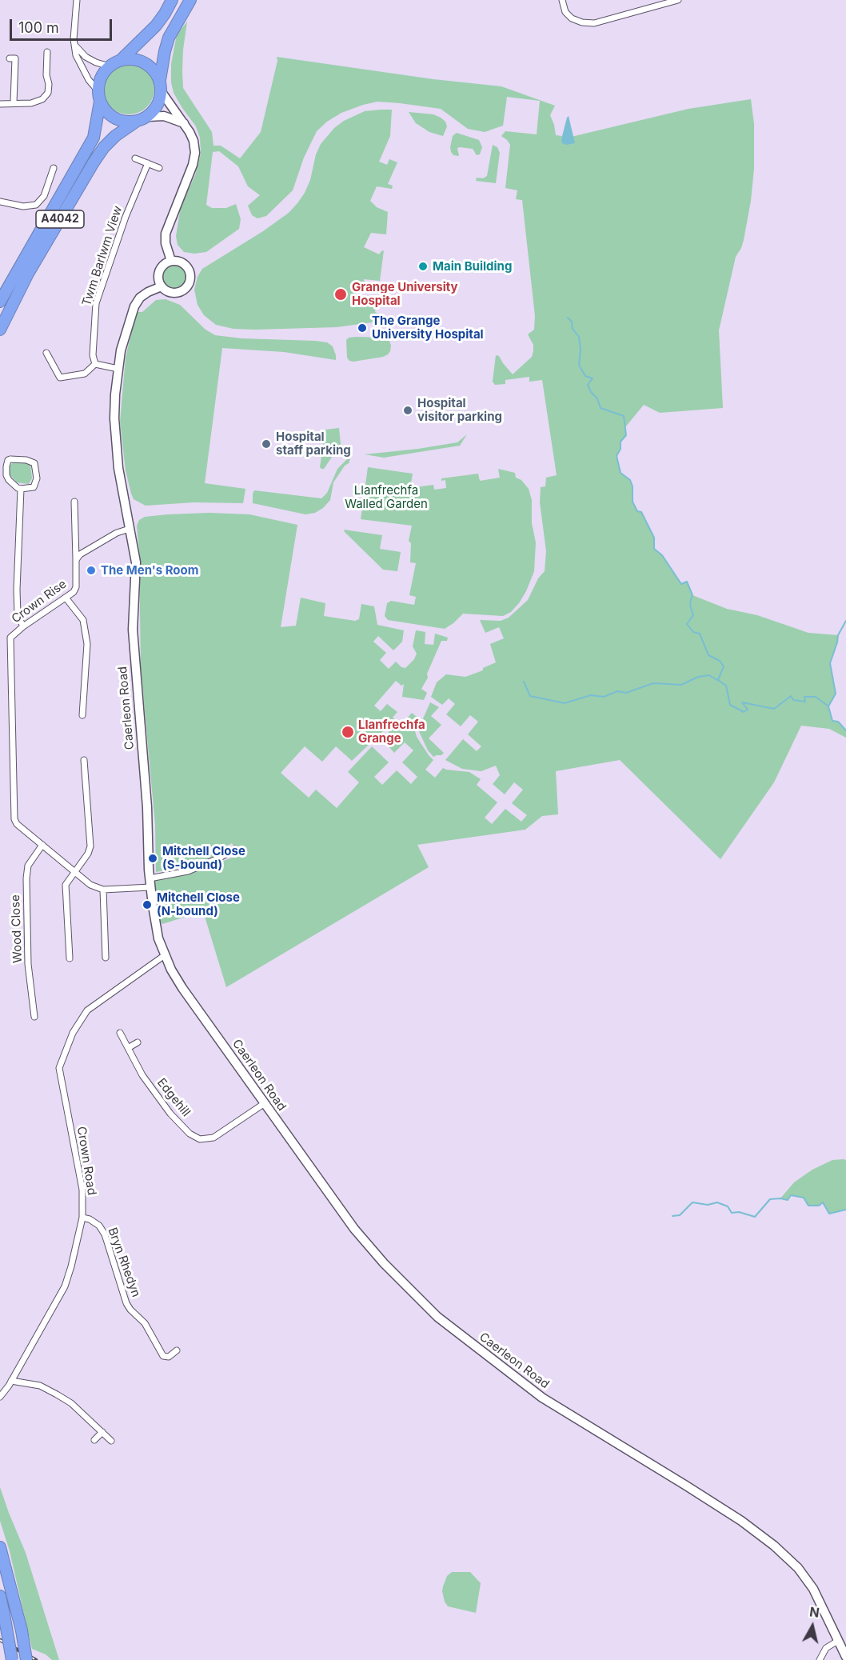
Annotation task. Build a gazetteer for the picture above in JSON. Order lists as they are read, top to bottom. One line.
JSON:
{"streets":{"highway":["A4042"],"main road":["Caerleon Road"],"street":["Twm Barlwm View","Crown Rise","Wood Close","Edgehill","Crown Road","Bryn Rhedyn"]},"crossings":[["Crown Rise","Wood Close"],["Caerleon Road","Edgehill"],["Caerleon Road","Crown Road"],["Crown Road","Bryn Rhedyn"]],"parks":["Llanfrechfa Walled Garden"],"places":["Main Building","Grange University Hospital","The Grange University Hospital","Hospital visitor parking","Hospital staff parking","The Men's Room","Llanfrechfa Grange","Mitchell Close (S-bound)","Mitchell Close (N-bound)"],"scale_bar":"100 m","north":"top"}
